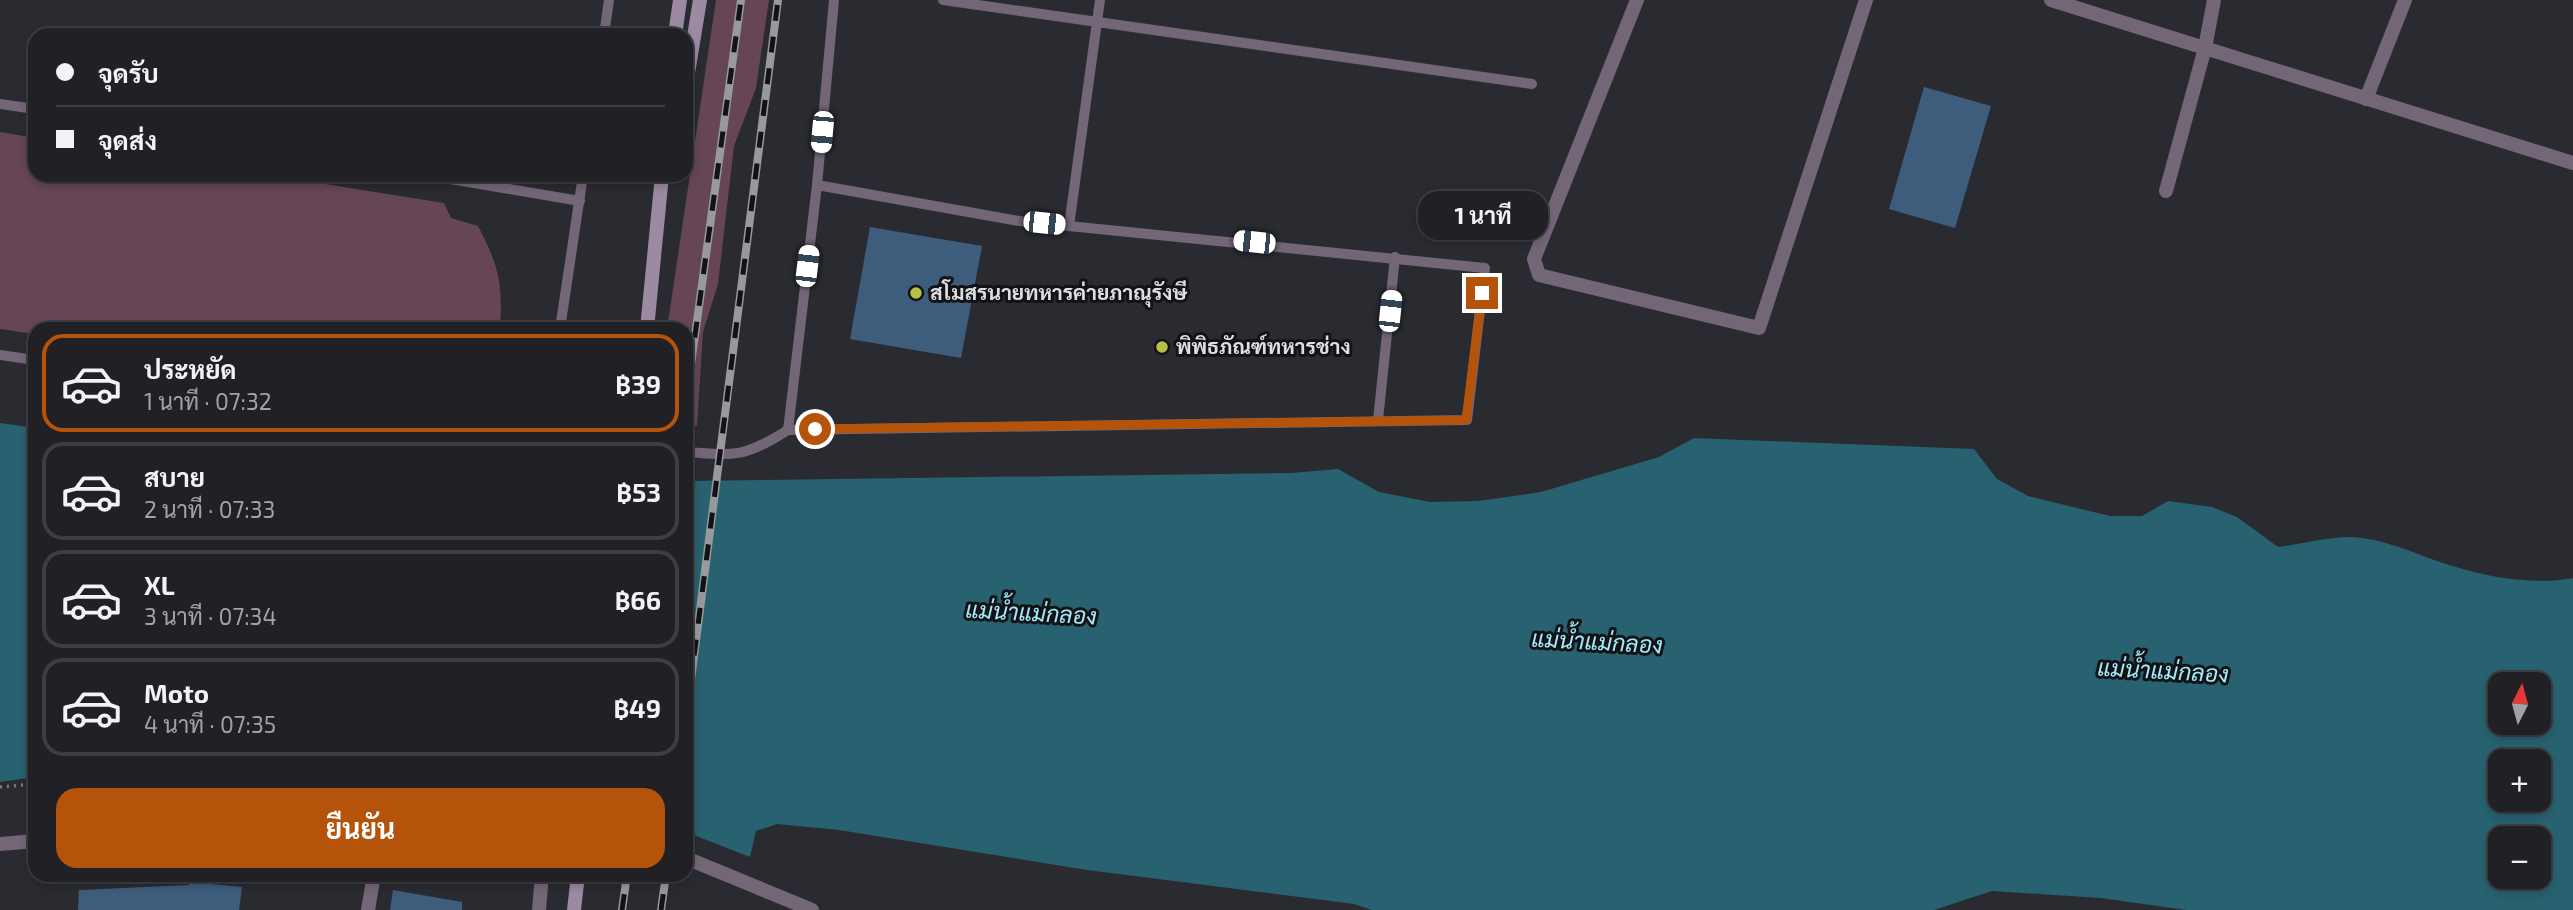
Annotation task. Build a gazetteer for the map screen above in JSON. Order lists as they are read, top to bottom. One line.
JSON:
{"water":["แม่น้ำแม่กลอง"],"places":["สโมสรนายทหารค่ายภาณุรังษี","พิพิธภัณฑ์ทหารช่าง"],"north":"top","page":{"banner":["จุดรับ","จุดส่ง"],"bubble":"1 นาที","list":[{"name":"ประหยัด","note":"1 นาที · 07:32","value":"฿39"},{"name":"สบาย","note":"2 นาที · 07:33","value":"฿53"},{"name":"XL","note":"3 นาที · 07:34","value":"฿66"},{"name":"Moto","note":"4 นาที · 07:35","value":"฿49"}],"map_buttons":["+","−"],"buttons":"ยืนยัน"}}
